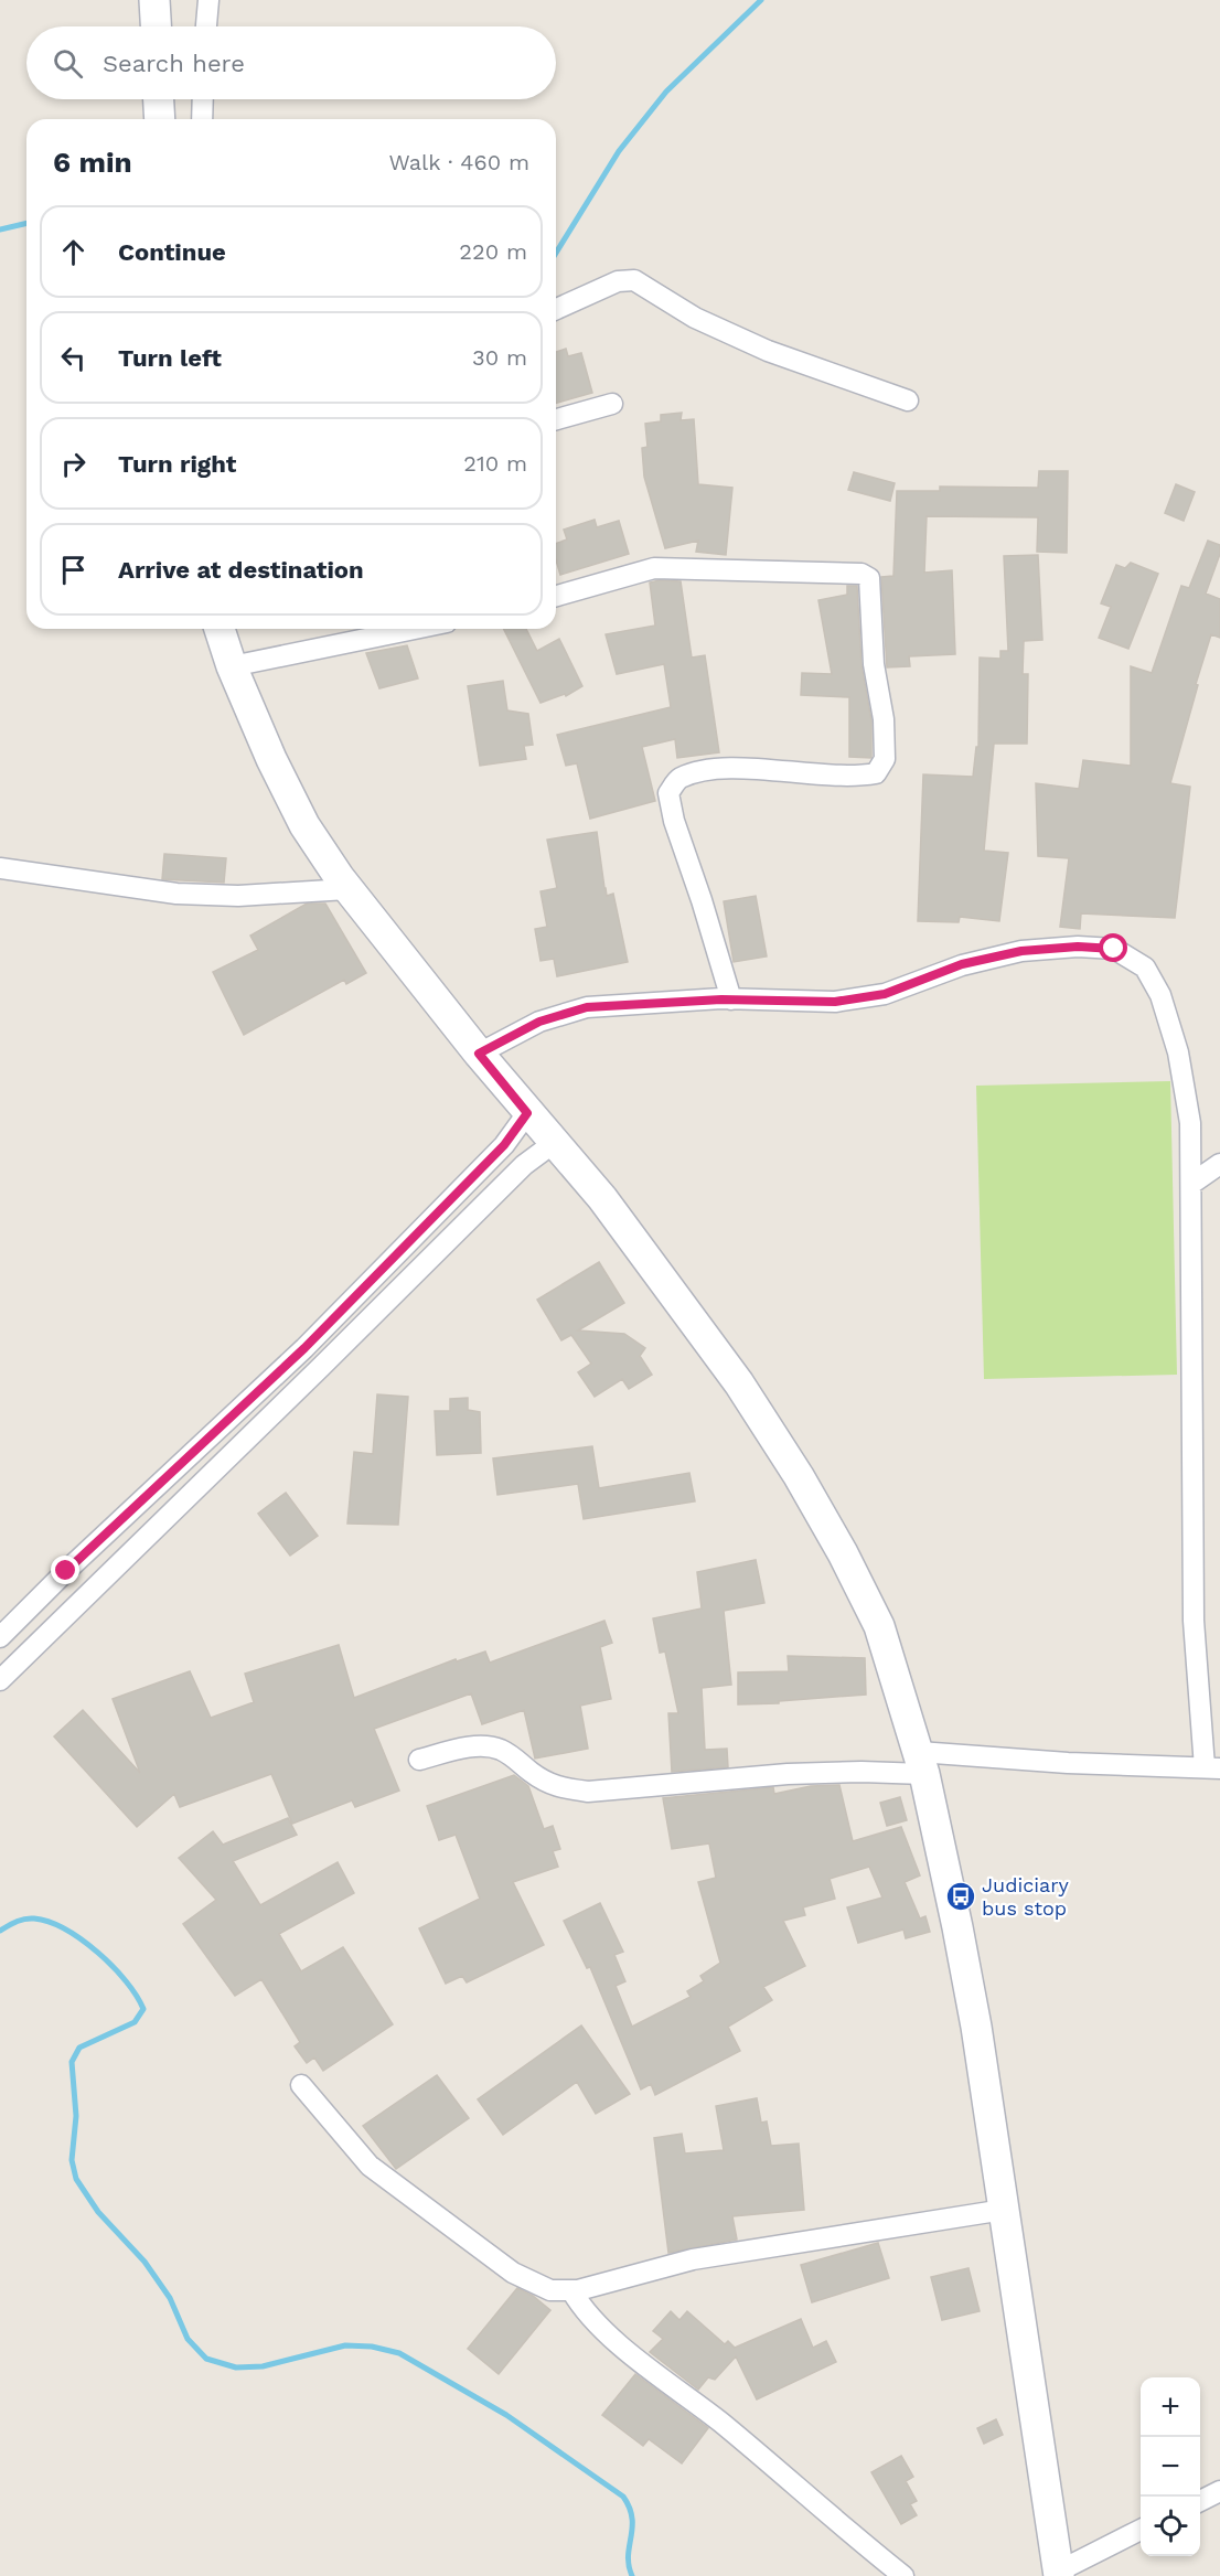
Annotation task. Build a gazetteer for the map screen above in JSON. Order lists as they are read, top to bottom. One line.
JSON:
{"places":{"bus stop":["Judiciary bus stop"]},"page":{"search":"Search here","heading":["6 min","Walk · 460 m"],"list":[["Continue","220 m"],["Turn left","30 m"],["Turn right","210 m"],"Arrive at destination"],"map_buttons":["+","−"]}}
